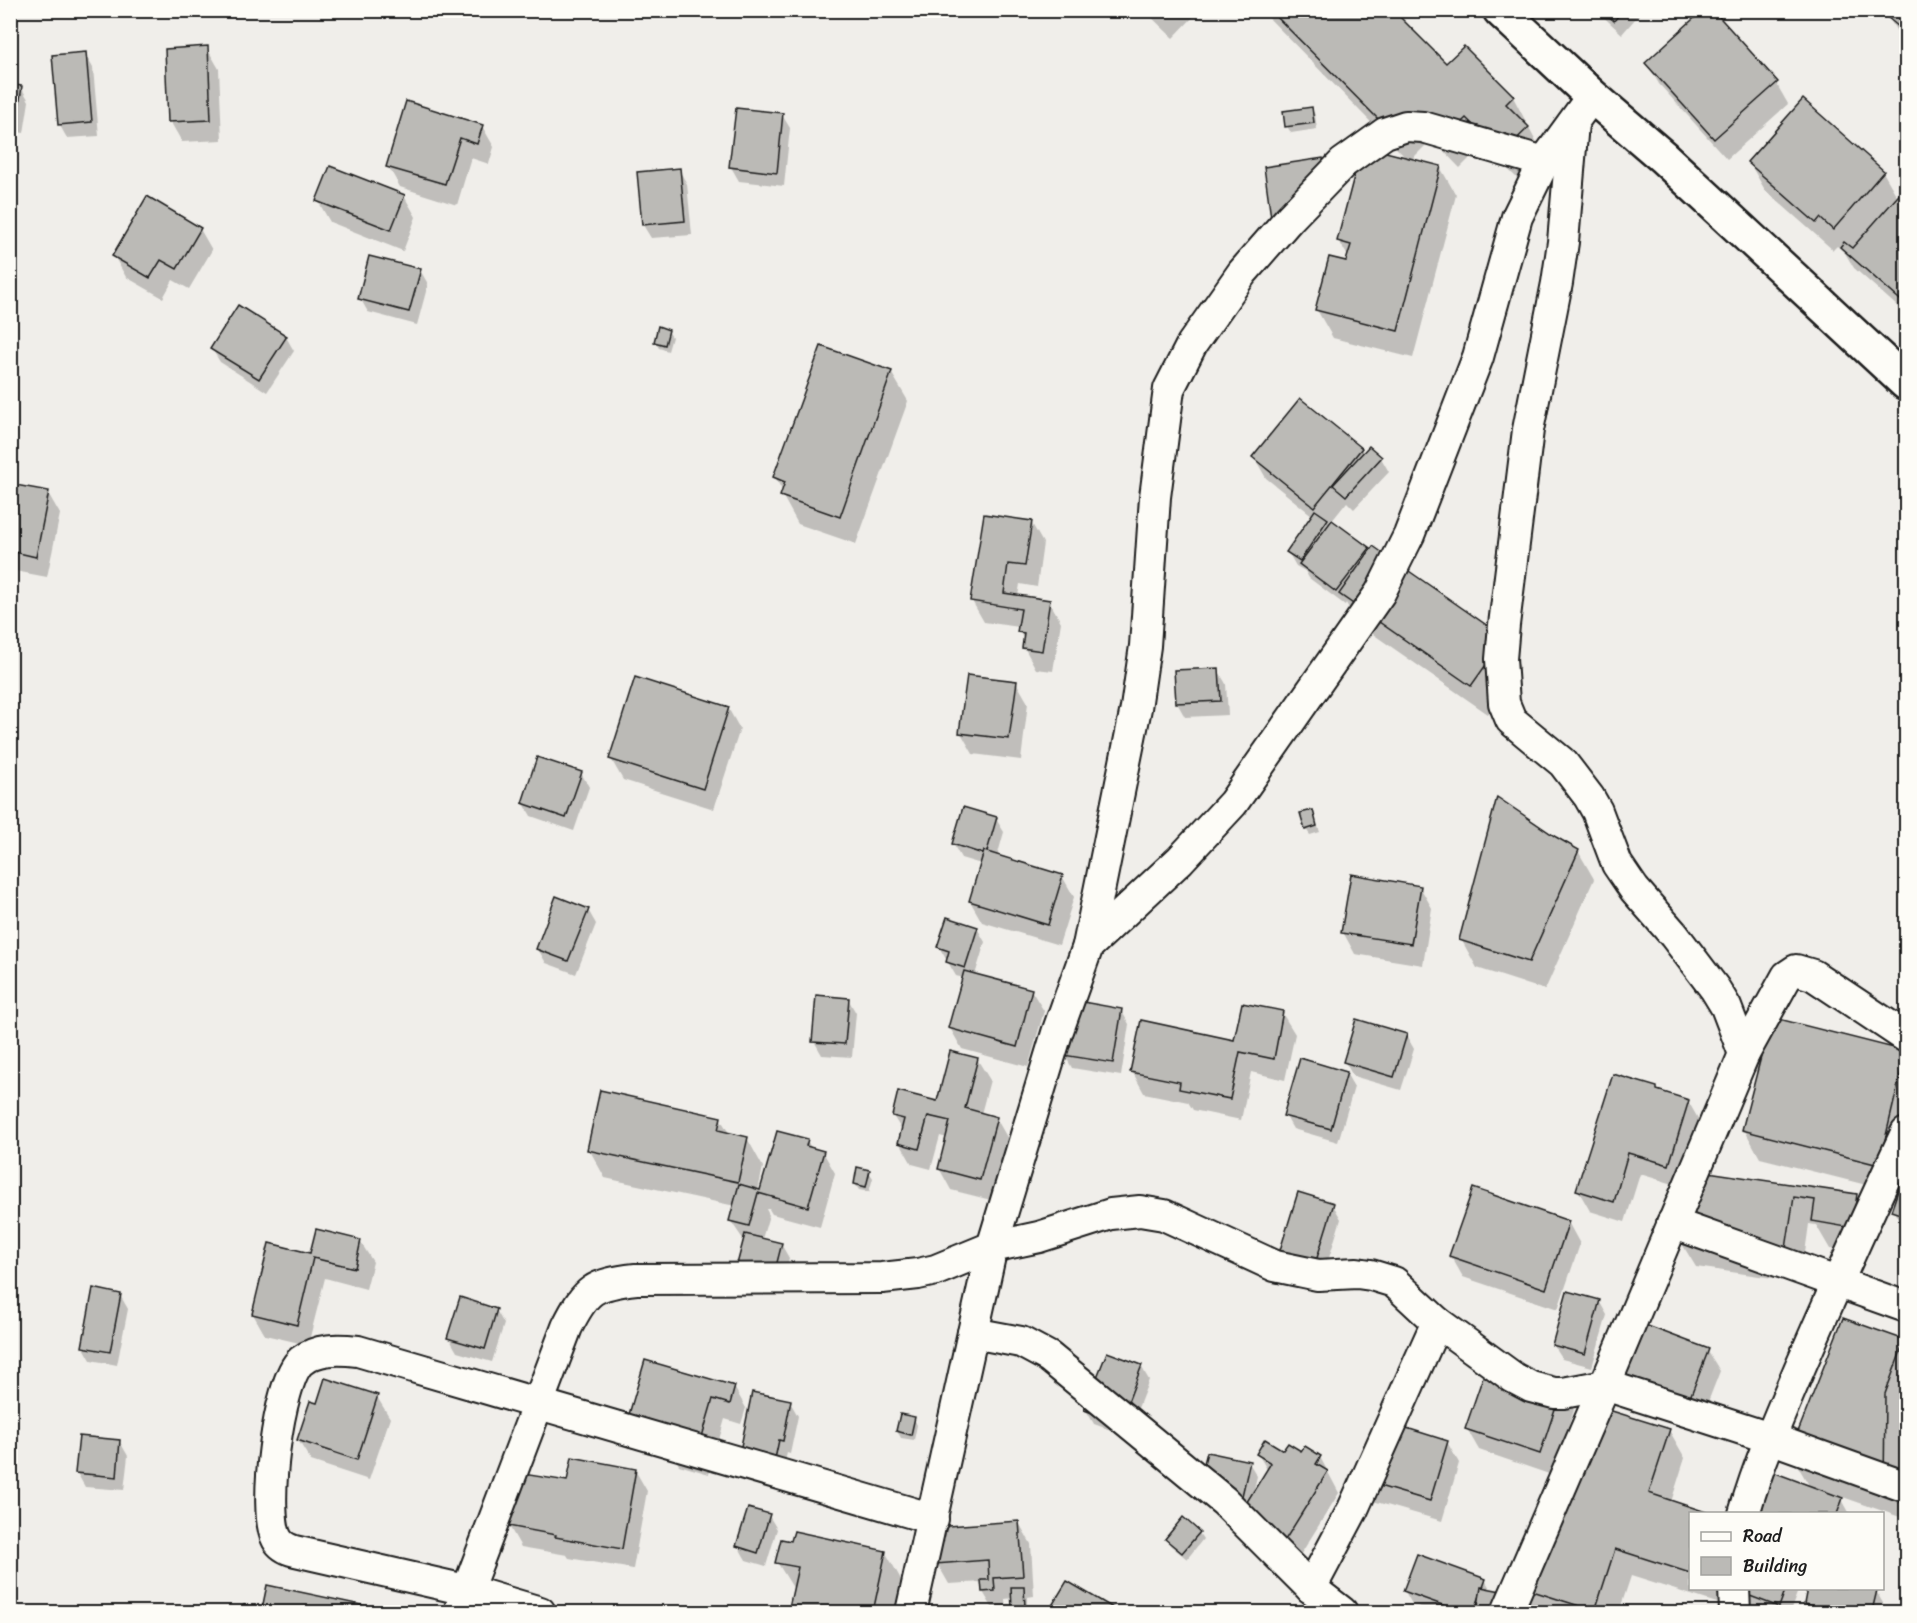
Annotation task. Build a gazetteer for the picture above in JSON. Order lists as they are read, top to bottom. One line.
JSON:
{"legend":["Road","Building"]}
